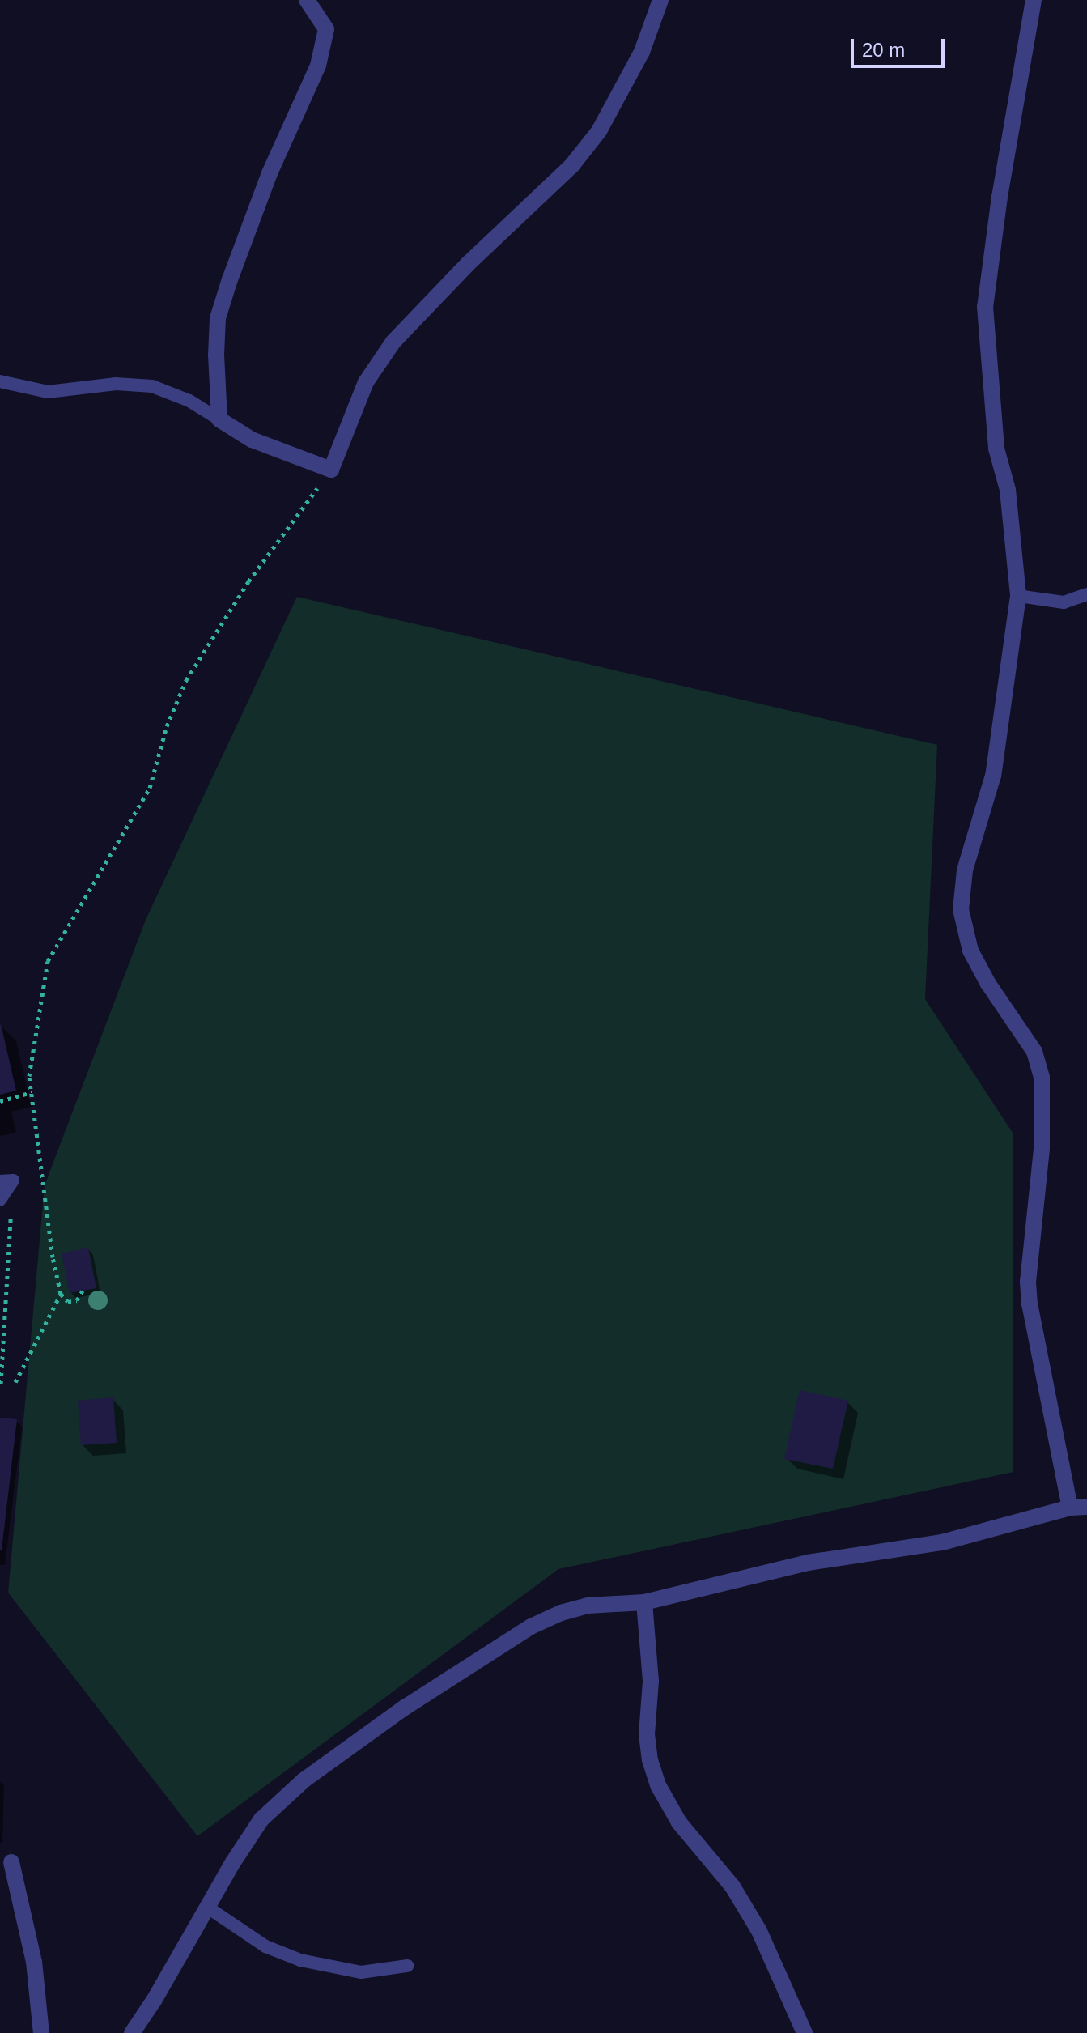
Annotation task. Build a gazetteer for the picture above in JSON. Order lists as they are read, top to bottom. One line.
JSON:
{"scale_bar":"20 m"}
